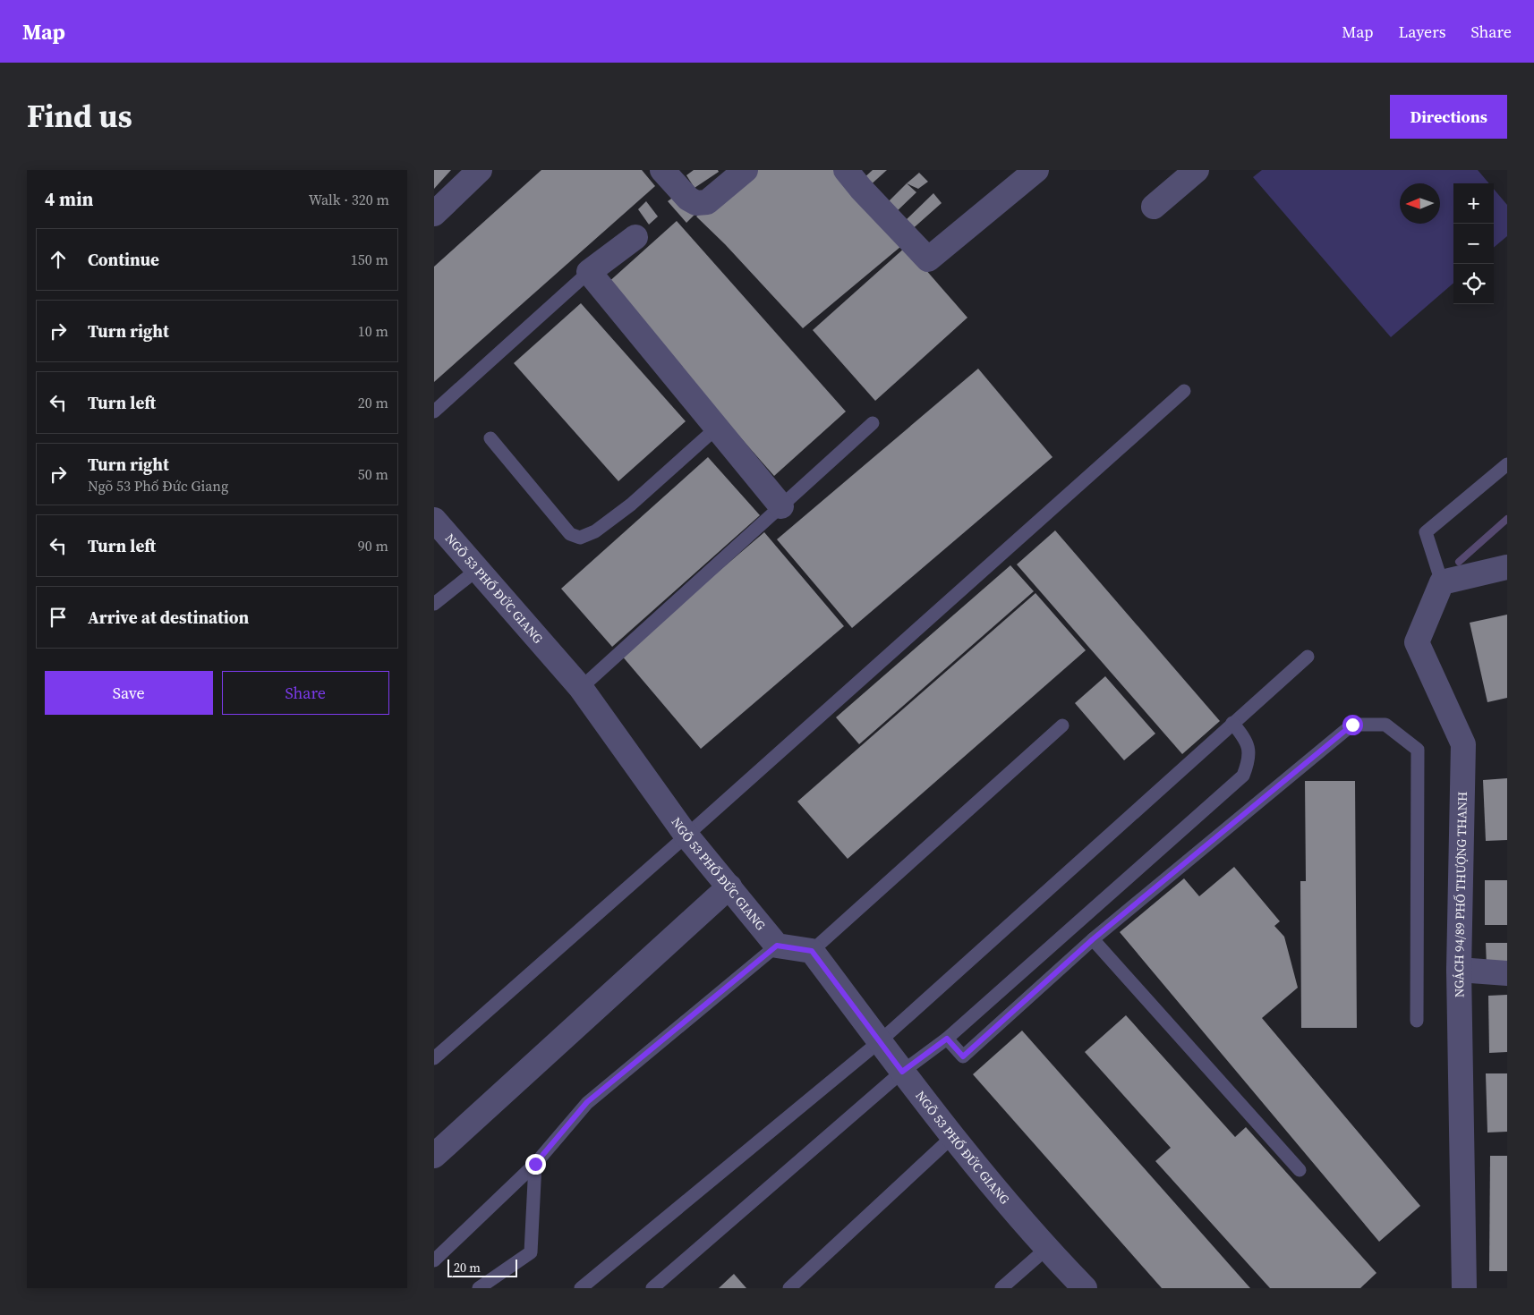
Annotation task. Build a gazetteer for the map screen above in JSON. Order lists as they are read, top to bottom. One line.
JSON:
{"streets":{"street":["NGÕ 53 PHỐ ĐỨC GIANG","NGÁCH 94/89 PHỐ THƯỢNG THANH"]},"scale_bar":"20 m","north":"left","page":{"header":"Map","nav":["Map","Layers","Share"],"title":"Find us","buttons":["Directions",["Save","Share"]],"heading":["4 min","Walk · 320 m"],"map_buttons":["+","−"],"list":[["Continue","150 m"],["Turn right","10 m"],["Turn left","20 m"],["Turn right","Ngõ 53 Phố Đức Giang","50 m"],["Turn left","90 m"],"Arrive at destination"],"scale":"20 m"}}
